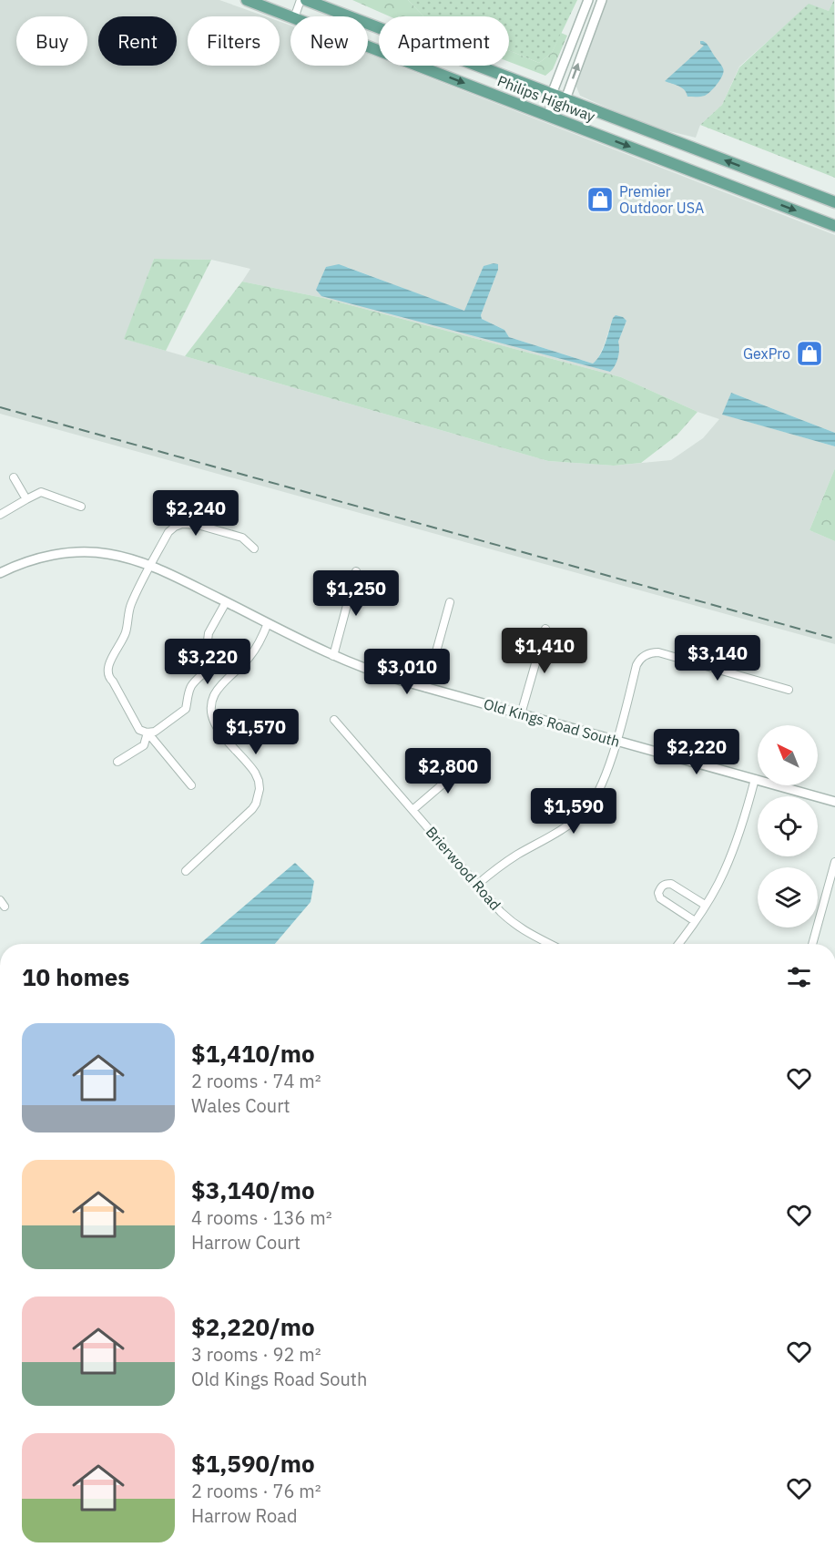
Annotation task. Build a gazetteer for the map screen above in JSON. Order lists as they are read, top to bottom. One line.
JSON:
{"streets":{"main road":["Philips Highway"],"street":["Old Kings Road South","Brierwood Road"]},"places":{"shop":["Premier Outdoor USA","GexPro"]},"north":"top left","page":{"chip":["Buy","Rent","Filters","New","Apartment"],"price":["$2,240","$1,250","$1,410","$3,140","$3,220","$3,010","$1,570","$2,220","$2,800","$1,590"],"heading":"10 homes","list":[{"name":"$1,410/mo","note":"2 rooms · 74 m² · Wales Court"},{"name":"$3,140/mo","note":"4 rooms · 136 m² · Harrow Court"},{"name":"$2,220/mo","note":"3 rooms · 92 m² · Old Kings Road South"},{"name":"$1,590/mo","note":"2 rooms · 76 m² · Harrow Road"}]}}
